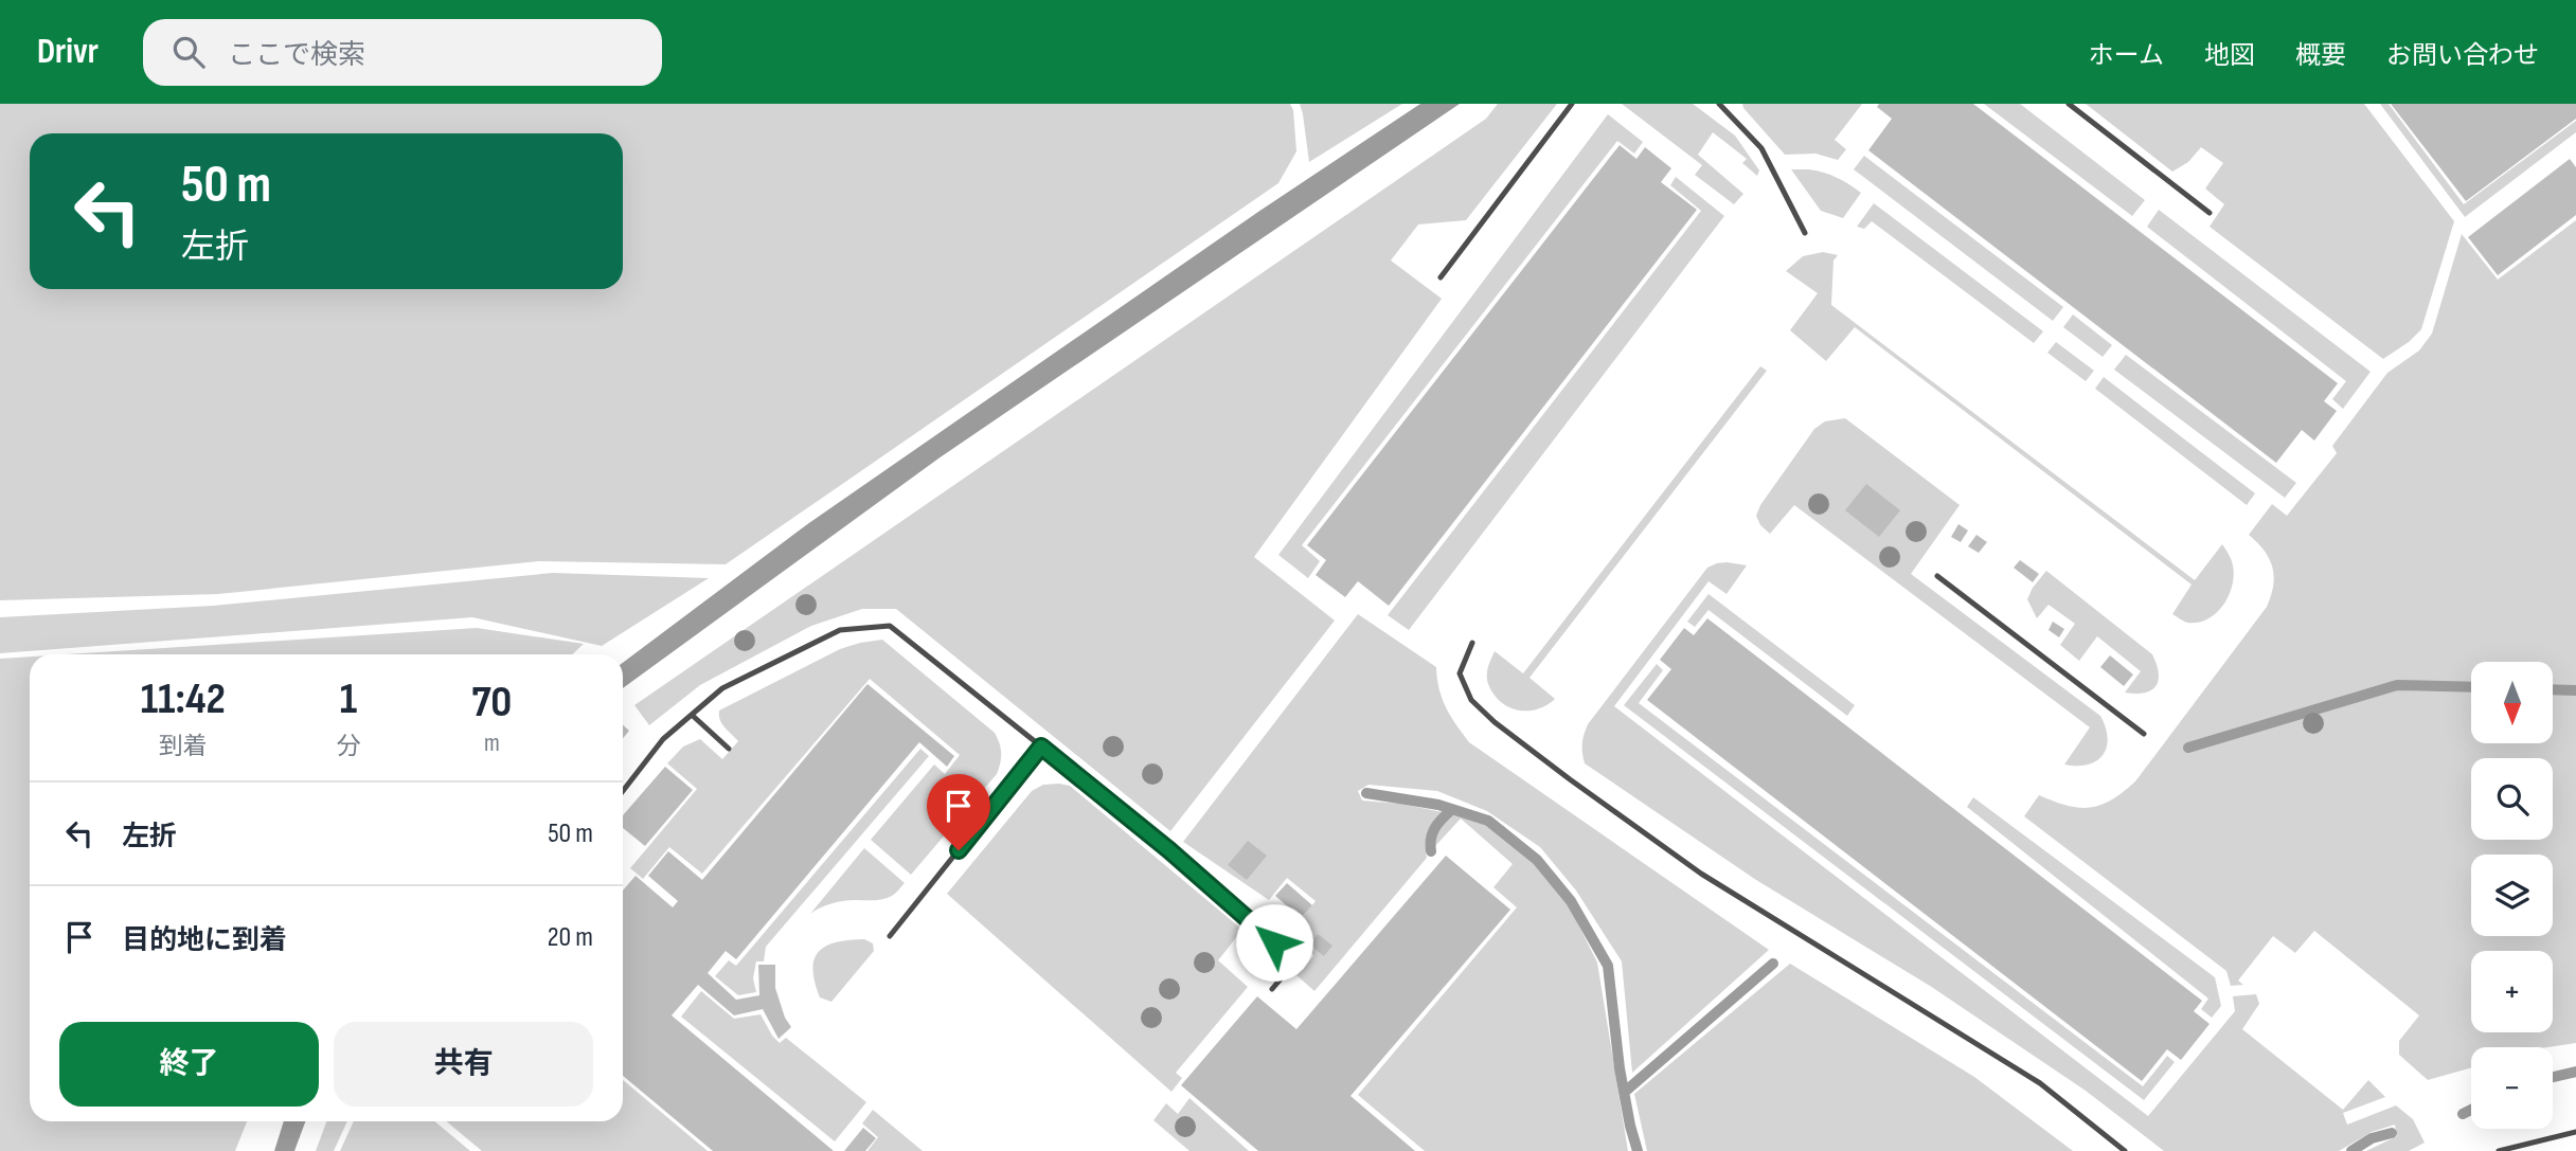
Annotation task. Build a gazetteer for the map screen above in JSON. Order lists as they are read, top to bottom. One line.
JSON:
{"north":"bottom","page":{"header":"Drivr","search":"ここで検索","nav":["ホーム","地図","概要","お問い合わせ"],"turn":["50 m","左折"],"eta":["11:42","到着","1","分","70","m"],"map_buttons":["+","−"],"list":[{"name":"左折","value":"50 m"},{"name":"目的地に到着","value":"20 m"}],"buttons":["終了","共有"]}}
